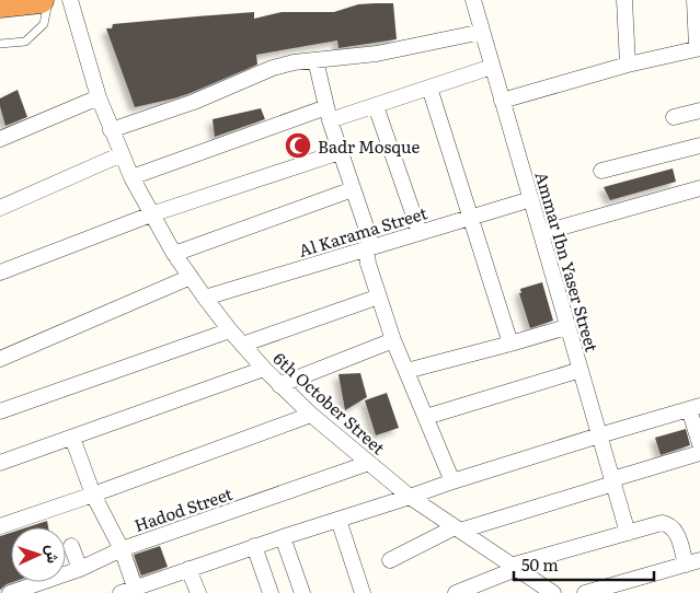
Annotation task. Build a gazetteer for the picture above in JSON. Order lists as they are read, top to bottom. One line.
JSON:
{"streets":{"street":["Al Karama Street","Ammar Ibn Yaser Street","6th October Street","Hadod Street"]},"crossings":[["Al Karama Street","Ammar Ibn Yaser Street"],["Al Karama Street","6th October Street"],["6th October Street","Hadod Street"]],"places":{"mosque":["Badr Mosque"]},"scale_bar":"50 m","north":"right"}
